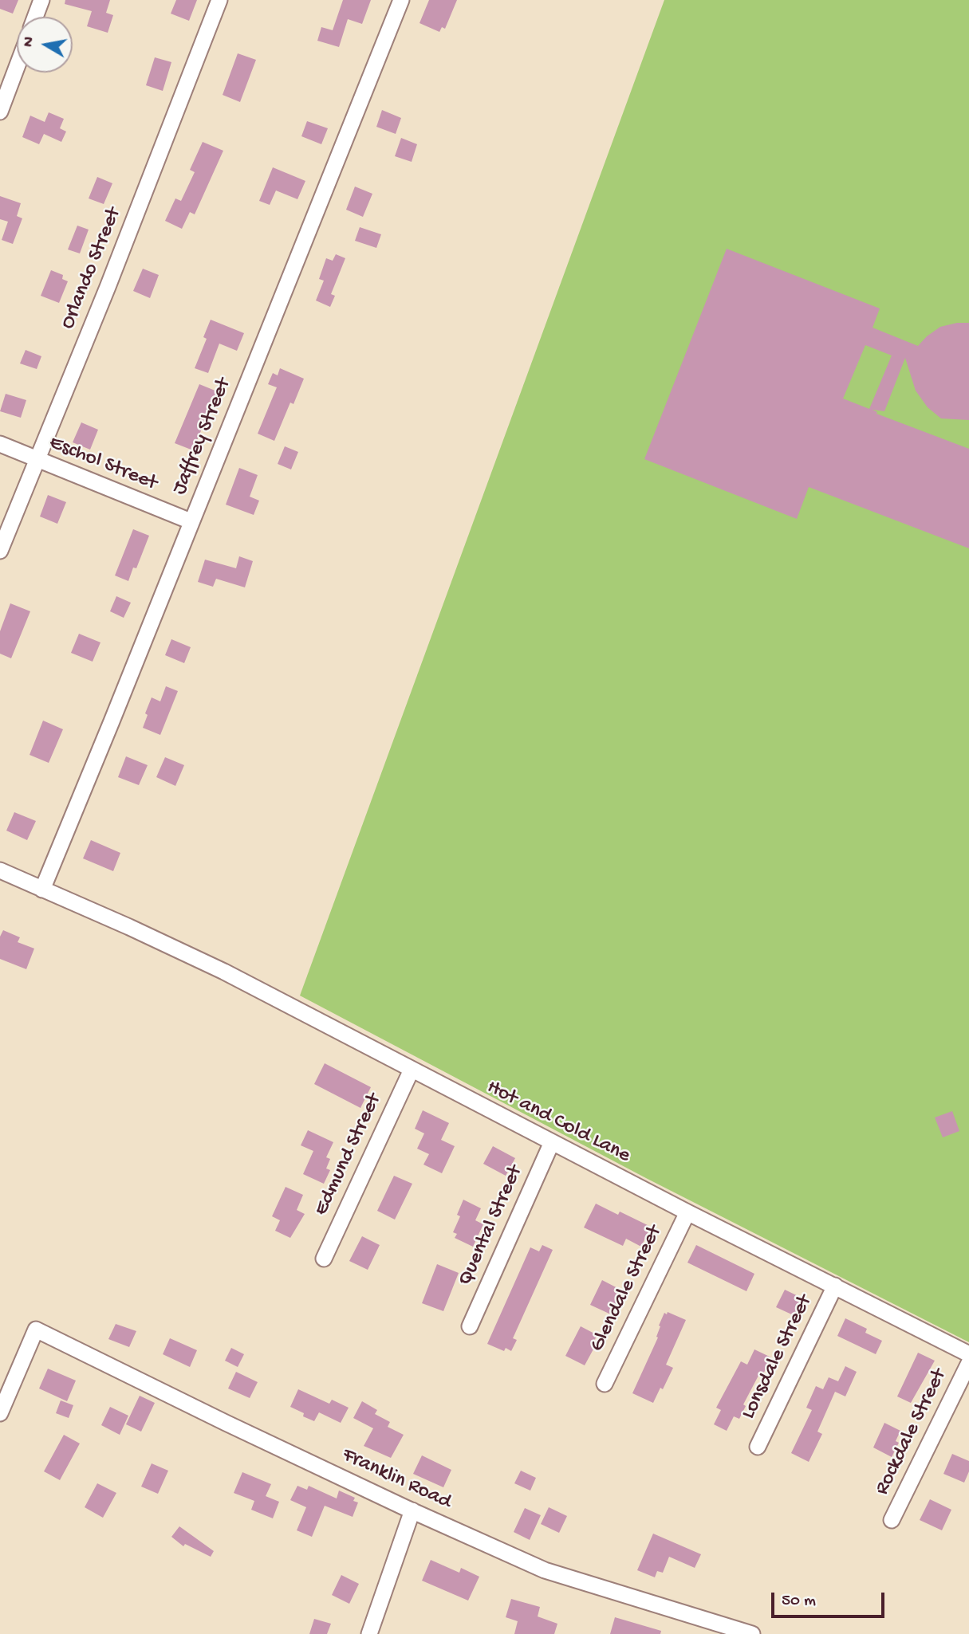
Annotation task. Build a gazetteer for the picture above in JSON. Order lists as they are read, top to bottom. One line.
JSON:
{"streets":{"street":["Orlando Street","Jaffrey Street","Eschol Street","Hot and Cold Lane","Edmund Street","Quental Street","Glendale Street","Lonsdale Street","Rockdale Street","Franklin Road"]},"crossings":[["Orlando Street","Eschol Street"],["Jaffrey Street","Eschol Street"],["Jaffrey Street","Hot and Cold Lane"],["Hot and Cold Lane","Edmund Street"],["Hot and Cold Lane","Quental Street"],["Hot and Cold Lane","Glendale Street"],["Hot and Cold Lane","Lonsdale Street"]],"scale_bar":"50 m","north":"left"}
